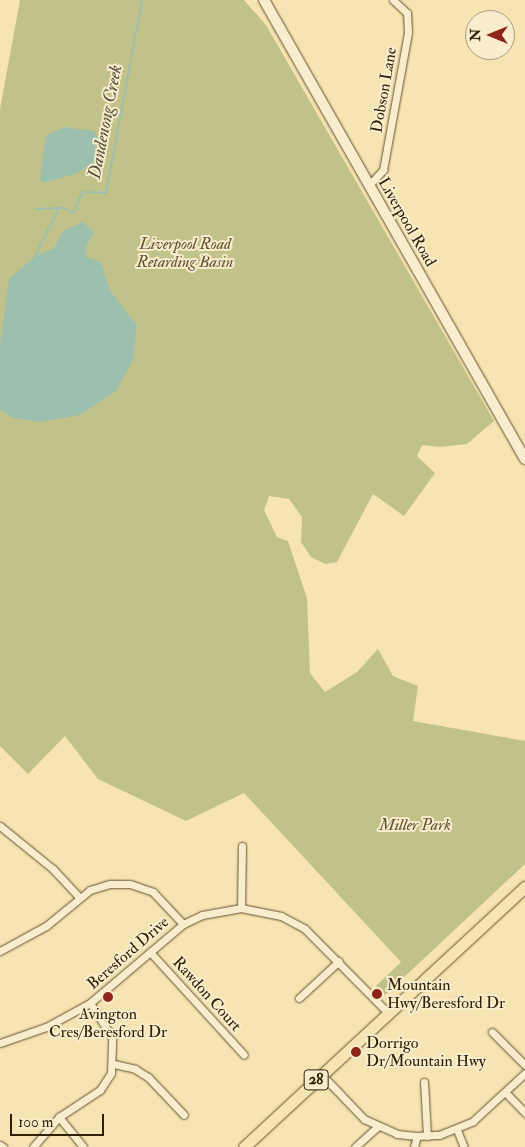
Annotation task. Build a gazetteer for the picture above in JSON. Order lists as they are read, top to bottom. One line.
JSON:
{"streets":{"main road":["Liverpool Road","28"],"street":["Dobson Lane","Beresford Drive","Rawdon Court"]},"crossings":[["Dobson Lane","Liverpool Road"],["Beresford Drive","Rawdon Court"],["Beresford Drive","28"]],"water":["Dandenong Creek"],"parks":["Liverpool Road Retarding Basin","Miller Park"],"places":["Mountain Hwy/Beresford Dr","Avington Cres/Beresford Dr","Dorrigo Dr/Mountain Hwy"],"scale_bar":"100 m","north":"left"}
